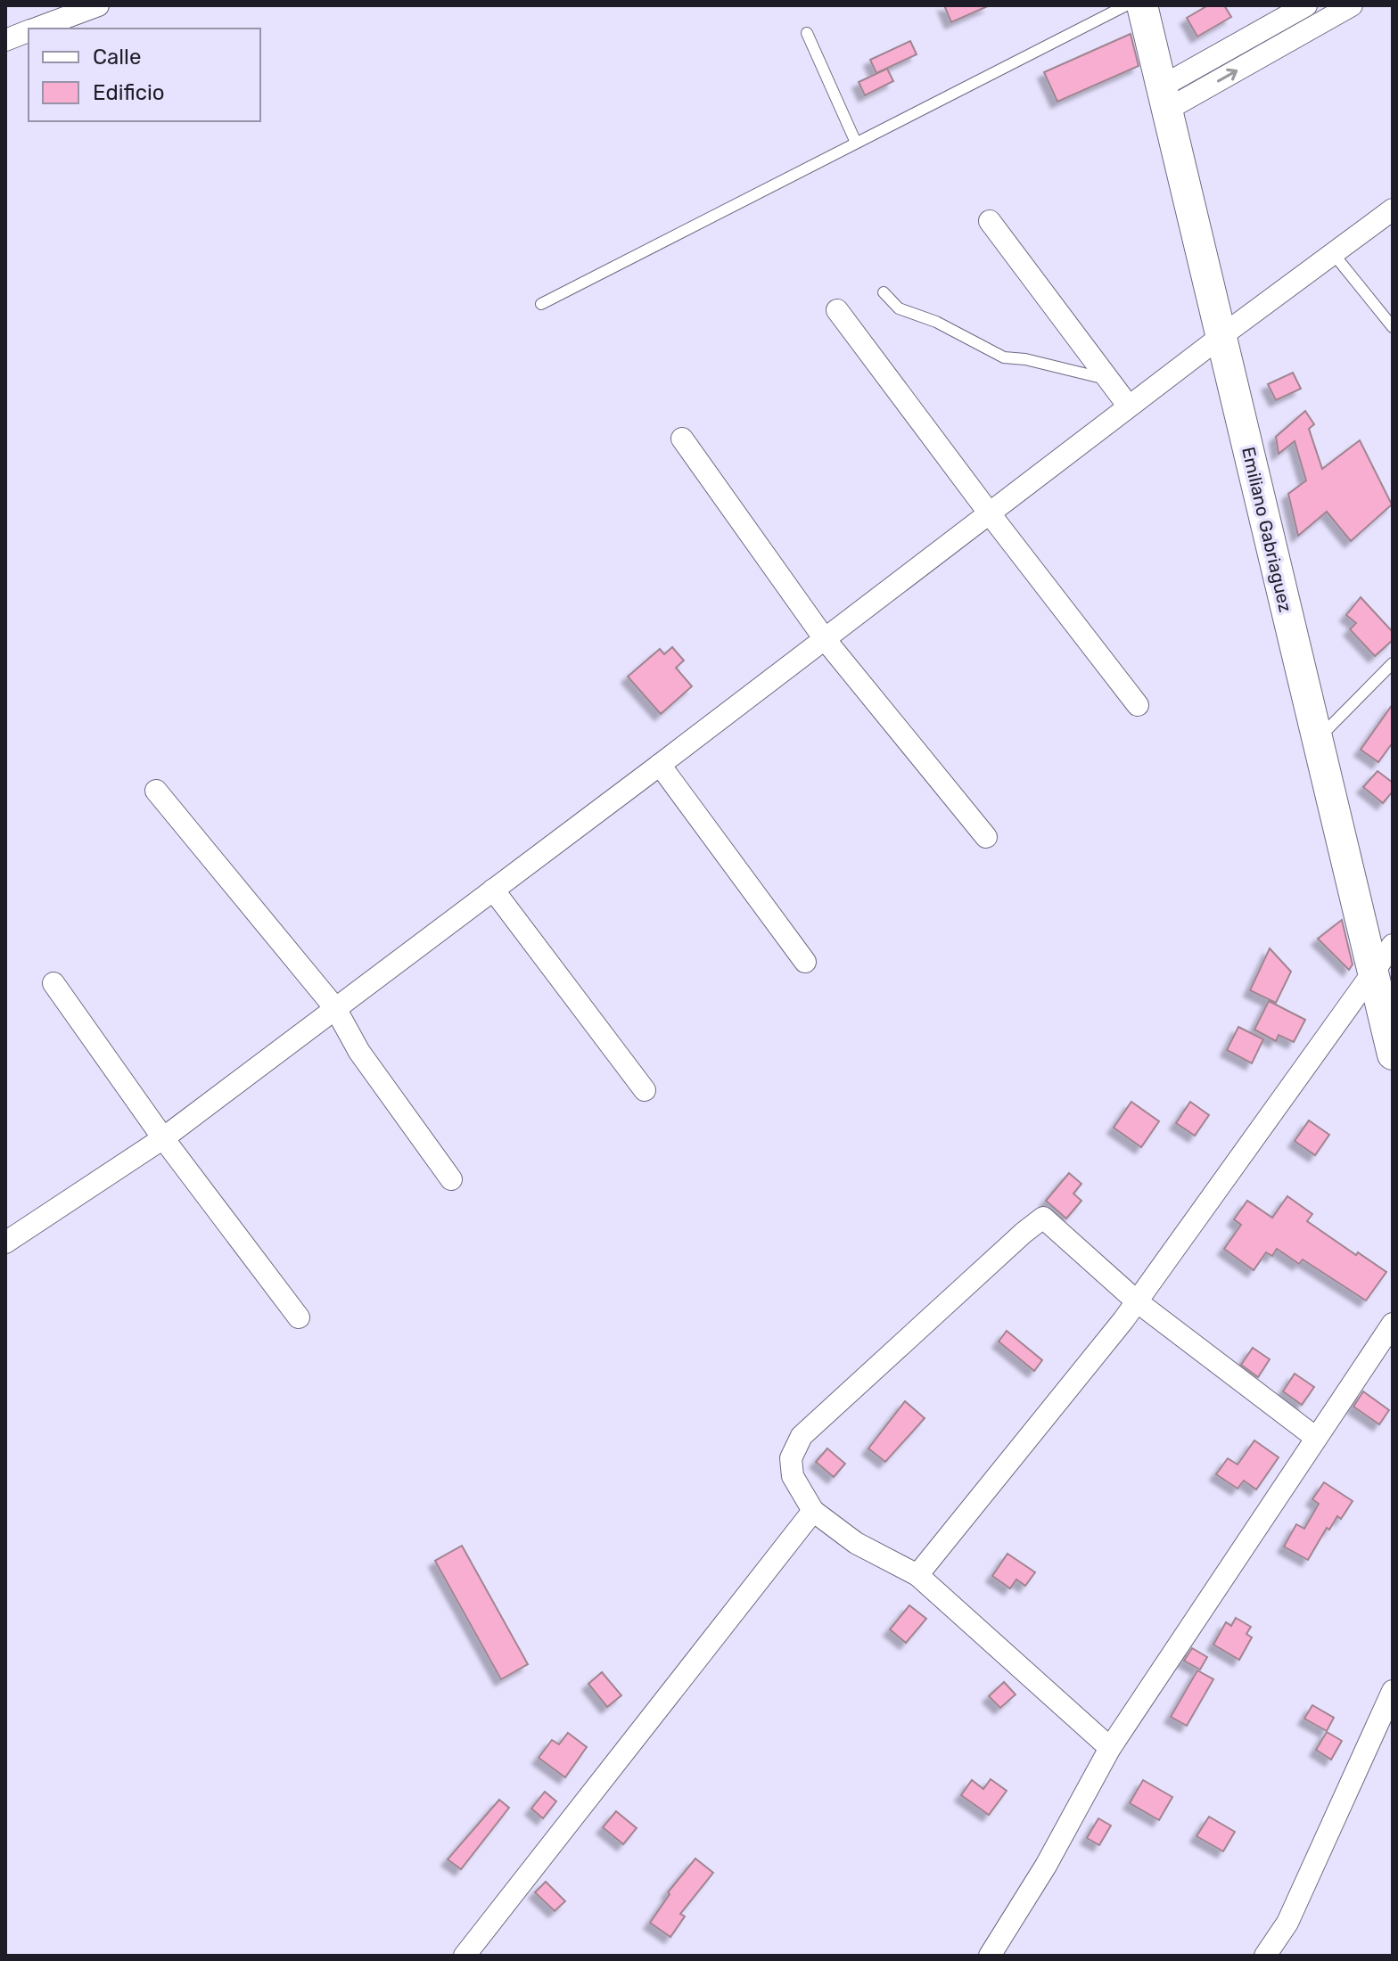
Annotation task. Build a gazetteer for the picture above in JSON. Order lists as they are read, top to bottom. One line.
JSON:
{"streets":{"main road":["Emiliano Gabriaguez"]},"legend":["Calle","Edificio"]}
